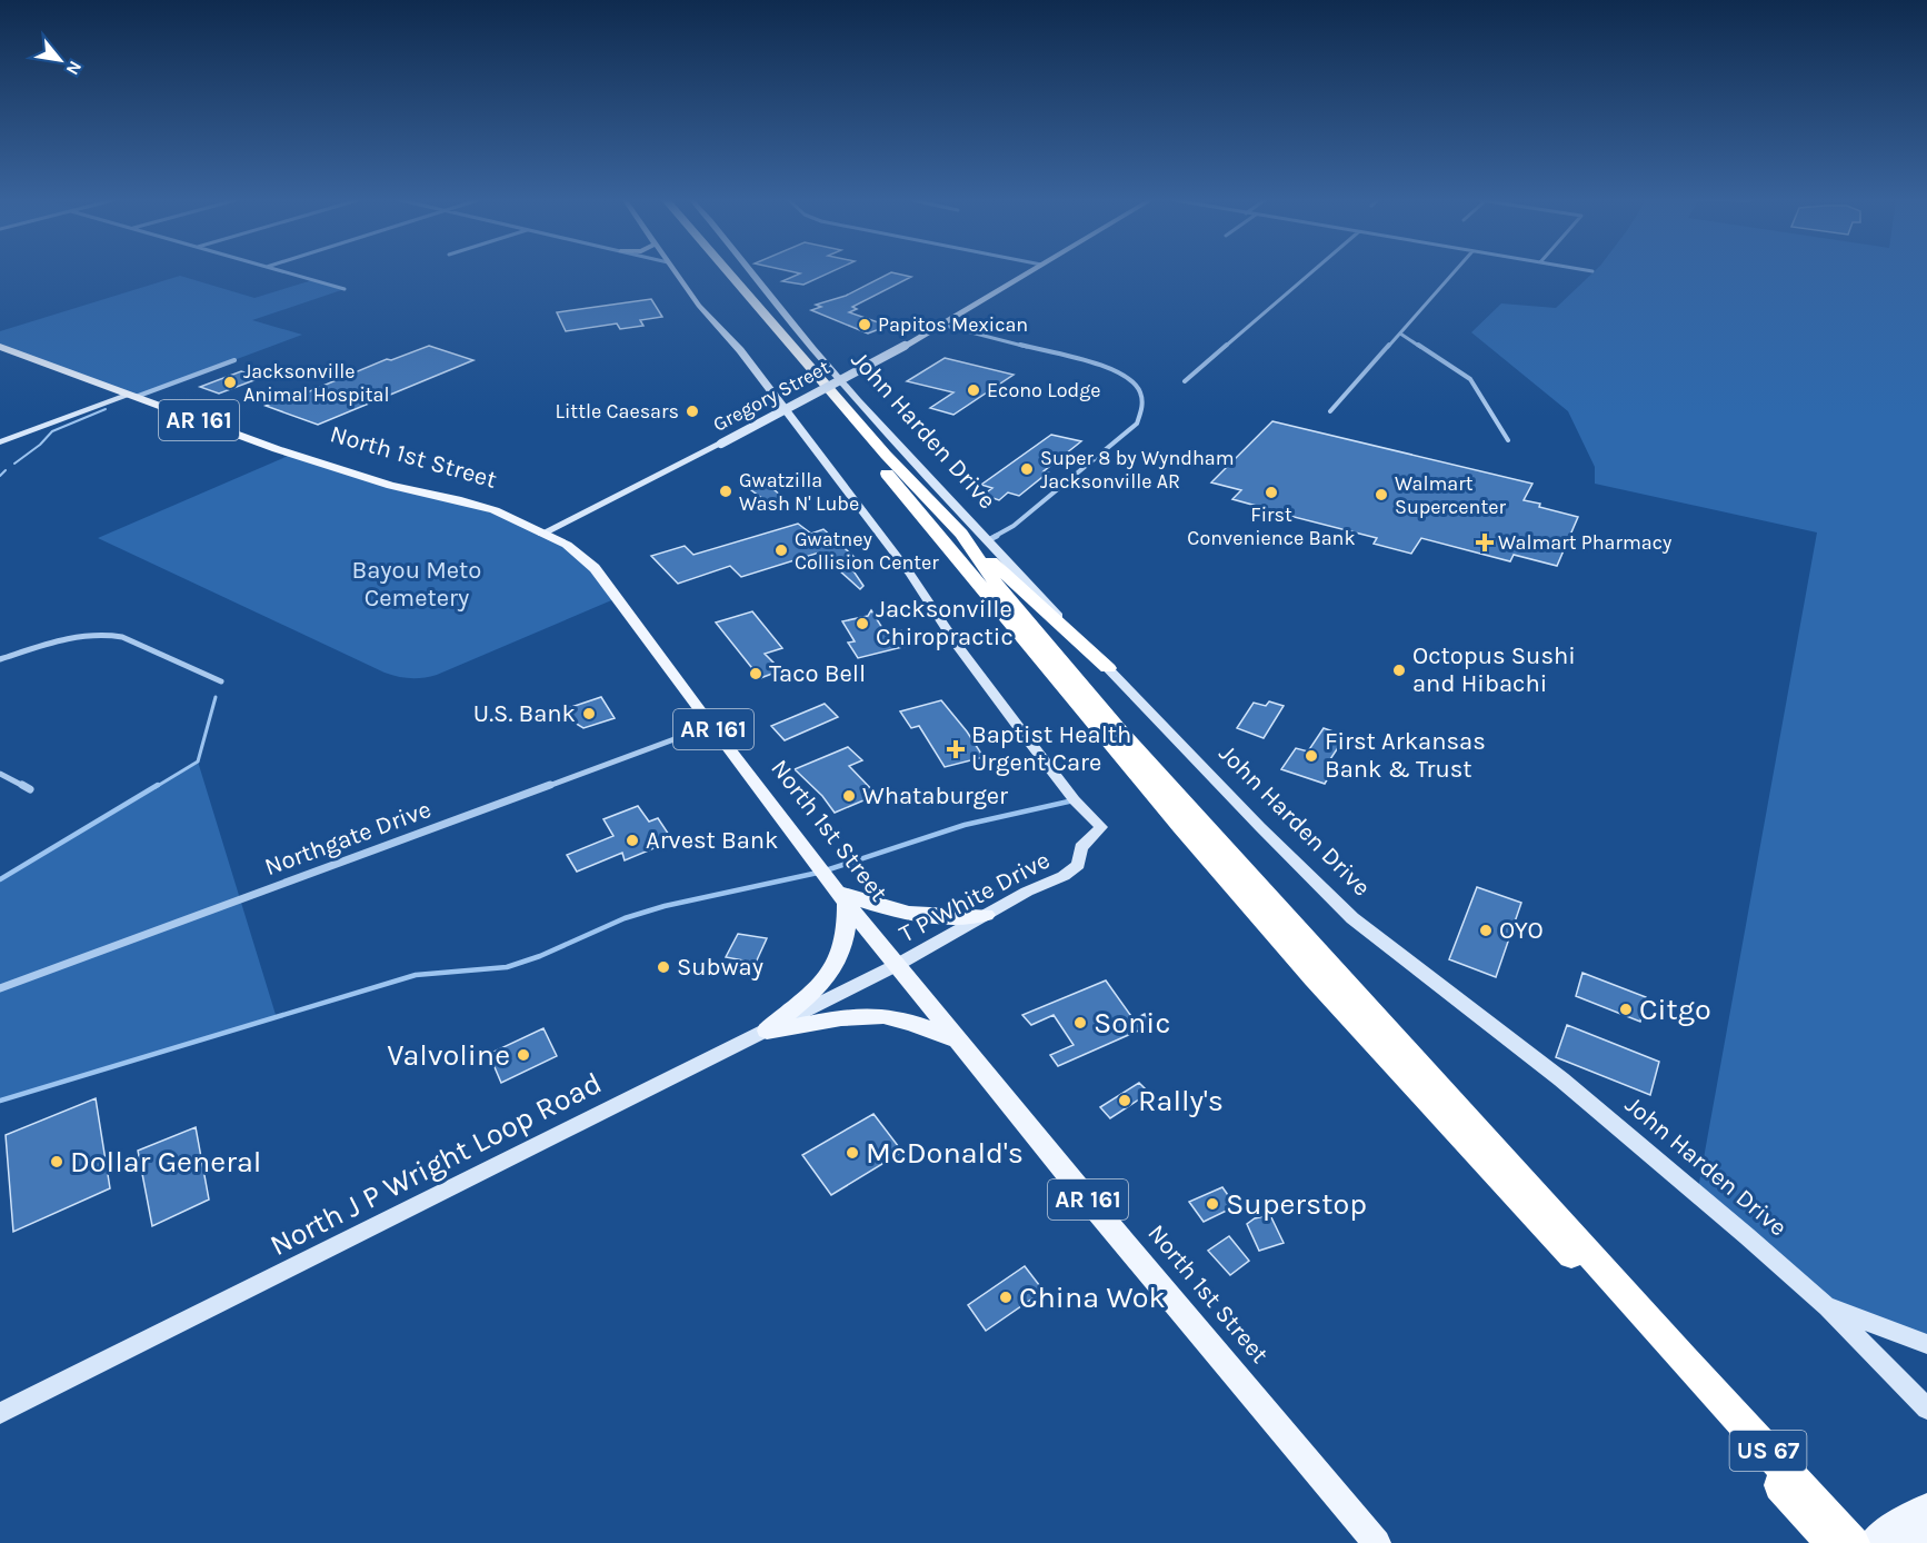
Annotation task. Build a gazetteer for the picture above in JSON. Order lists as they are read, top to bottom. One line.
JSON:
{"streets":{"highway":["US 67"],"main road":["Gregory Street","AR 161","John Harden Drive","North 1st Street","T P White Drive","North J P Wright Loop Road"],"street":["Northgate Drive"]},"crossings":[["Gregory Street","North 1st Street"],["North 1st Street","Northgate Drive"],["North 1st Street","T P White Drive"],["North 1st Street","North J P Wright Loop Road"],["T P White Drive","North J P Wright Loop Road"]],"parks":["Bayou Meto Cemetery"],"places":{"other":["Papitos Mexican","Jacksonville Animal Hospital","Econo Lodge","Little Caesars","Super 8 by Wyndham Jacksonville AR","Gwatzilla Wash N' Lube","First Convenience Bank","Walmart Supercenter","Gwatney Collision Center","Jacksonville Chiropractic","Octopus Sushi and Hibachi","Taco Bell","U.S. Bank","First Arkansas Bank & Trust","Whataburger","Arvest Bank","OYO","Subway","Citgo","Sonic","Valvoline","Rally's","McDonald's","Dollar General","Superstop","China Wok"],"health":["Walmart Pharmacy","Baptist Health Urgent Care"]},"north":"bottom right"}
